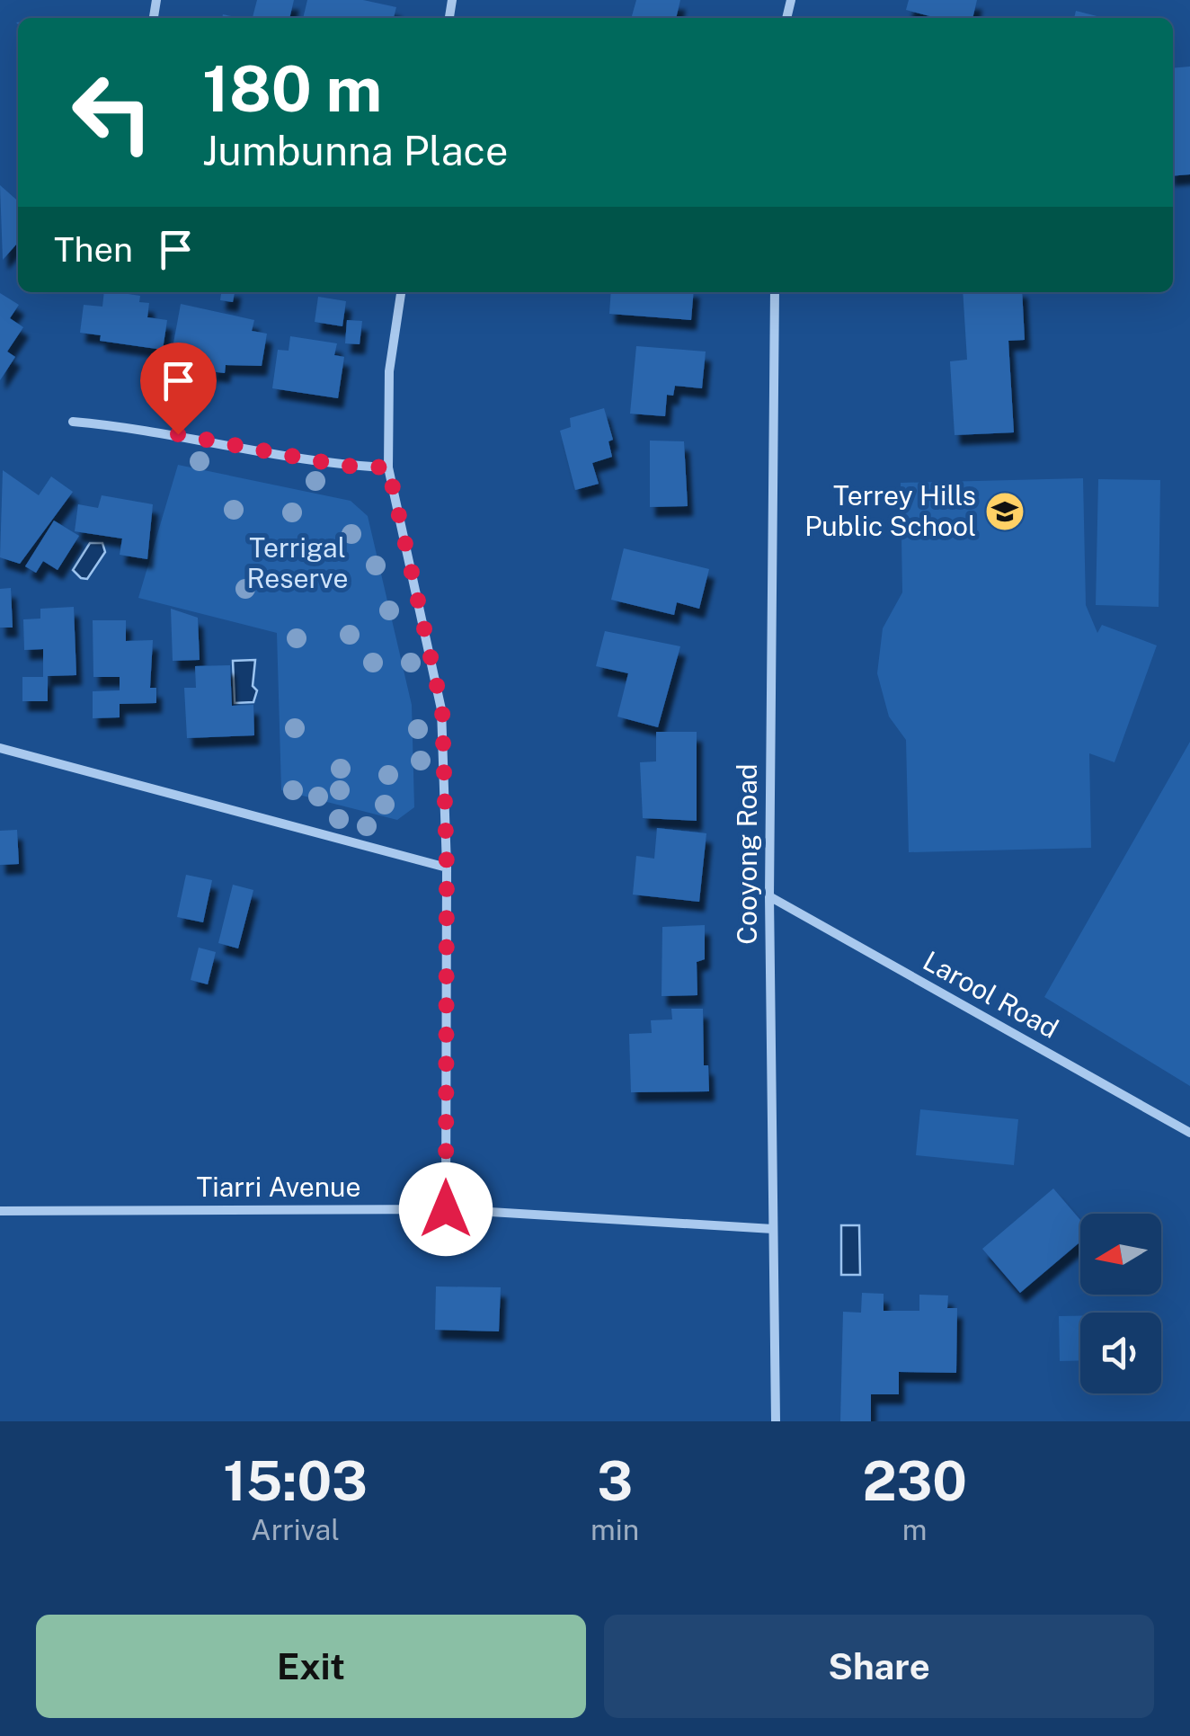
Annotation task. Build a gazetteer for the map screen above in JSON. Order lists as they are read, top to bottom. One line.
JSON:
{"streets":{"street":["Cooyong Road","Larool Road","Tiarri Avenue"]},"crossings":[["Cooyong Road","Larool Road"],["Cooyong Road","Tiarri Avenue"]],"parks":["Terrigal Reserve"],"places":{"school or university":["Terrey Hills Public School"]},"north":"left","page":{"turn":["180 m","Jumbunna Place"],"then":"Then","eta":["15:03","Arrival","3","min","230","m"],"buttons":["Exit","Share"]}}
